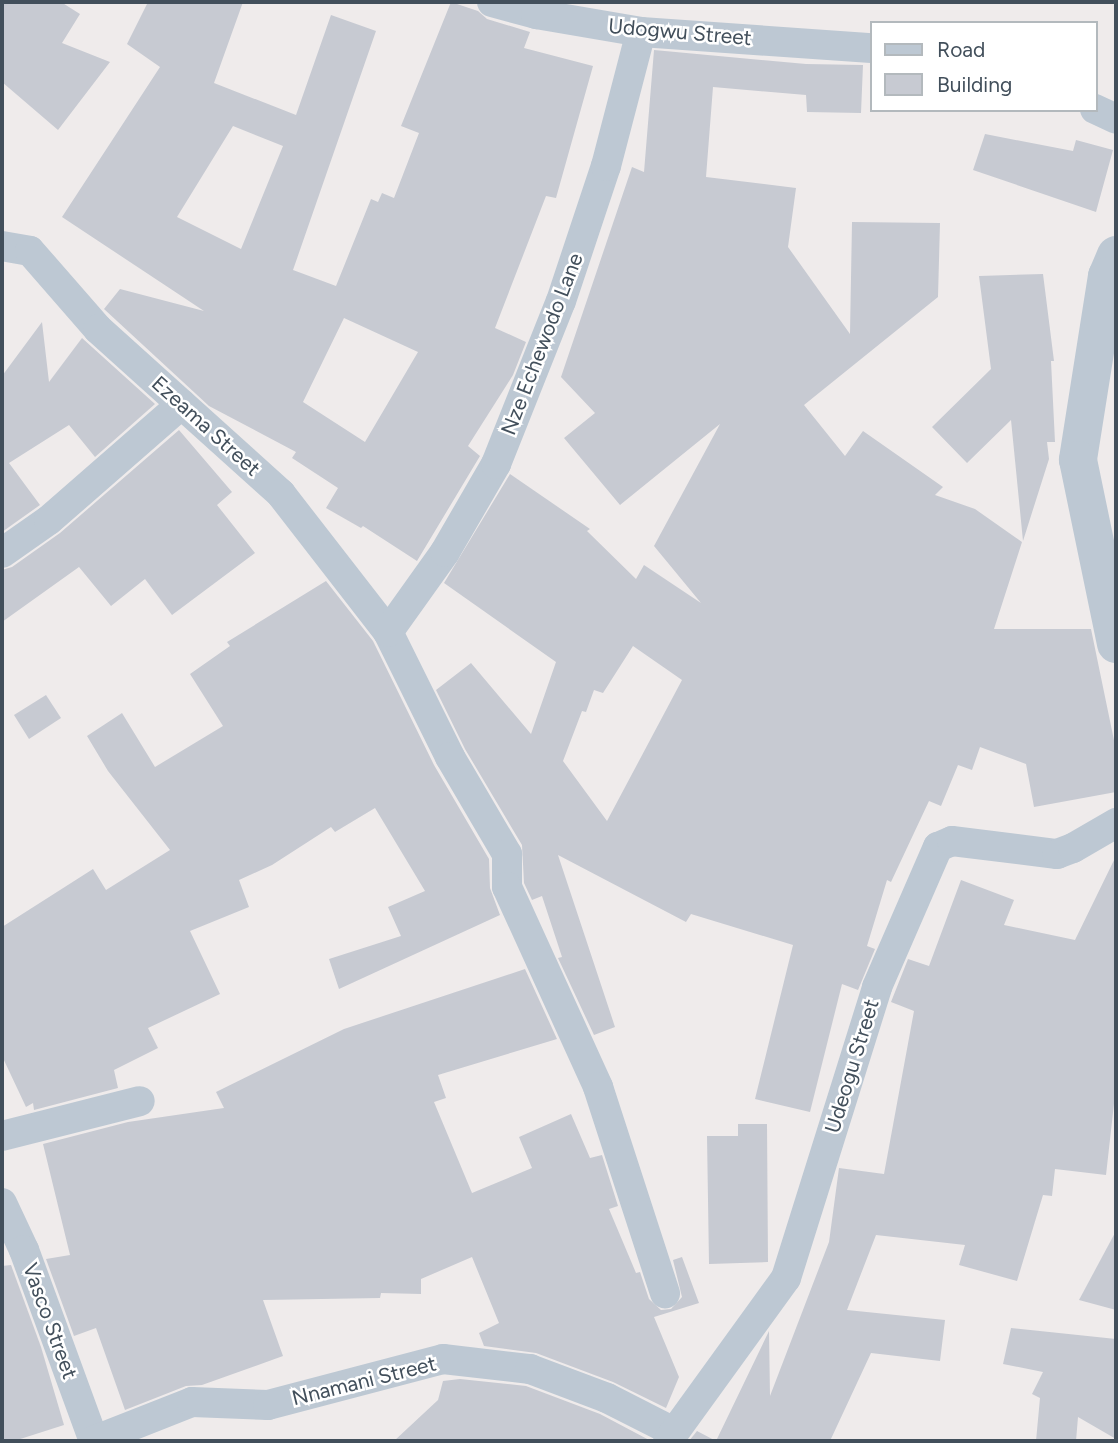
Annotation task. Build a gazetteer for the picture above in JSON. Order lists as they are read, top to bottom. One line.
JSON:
{"streets":{"street":["Udogwu Street","Nze Echewodo Lane","Ezeama Street","Udeogu Street","Vasco Street","Nnamani Street"]},"crossings":[["Udogwu Street","Nze Echewodo Lane"],["Nze Echewodo Lane","Ezeama Street"],["Udeogu Street","Nnamani Street"],["Vasco Street","Nnamani Street"]],"legend":["Road","Building"]}
